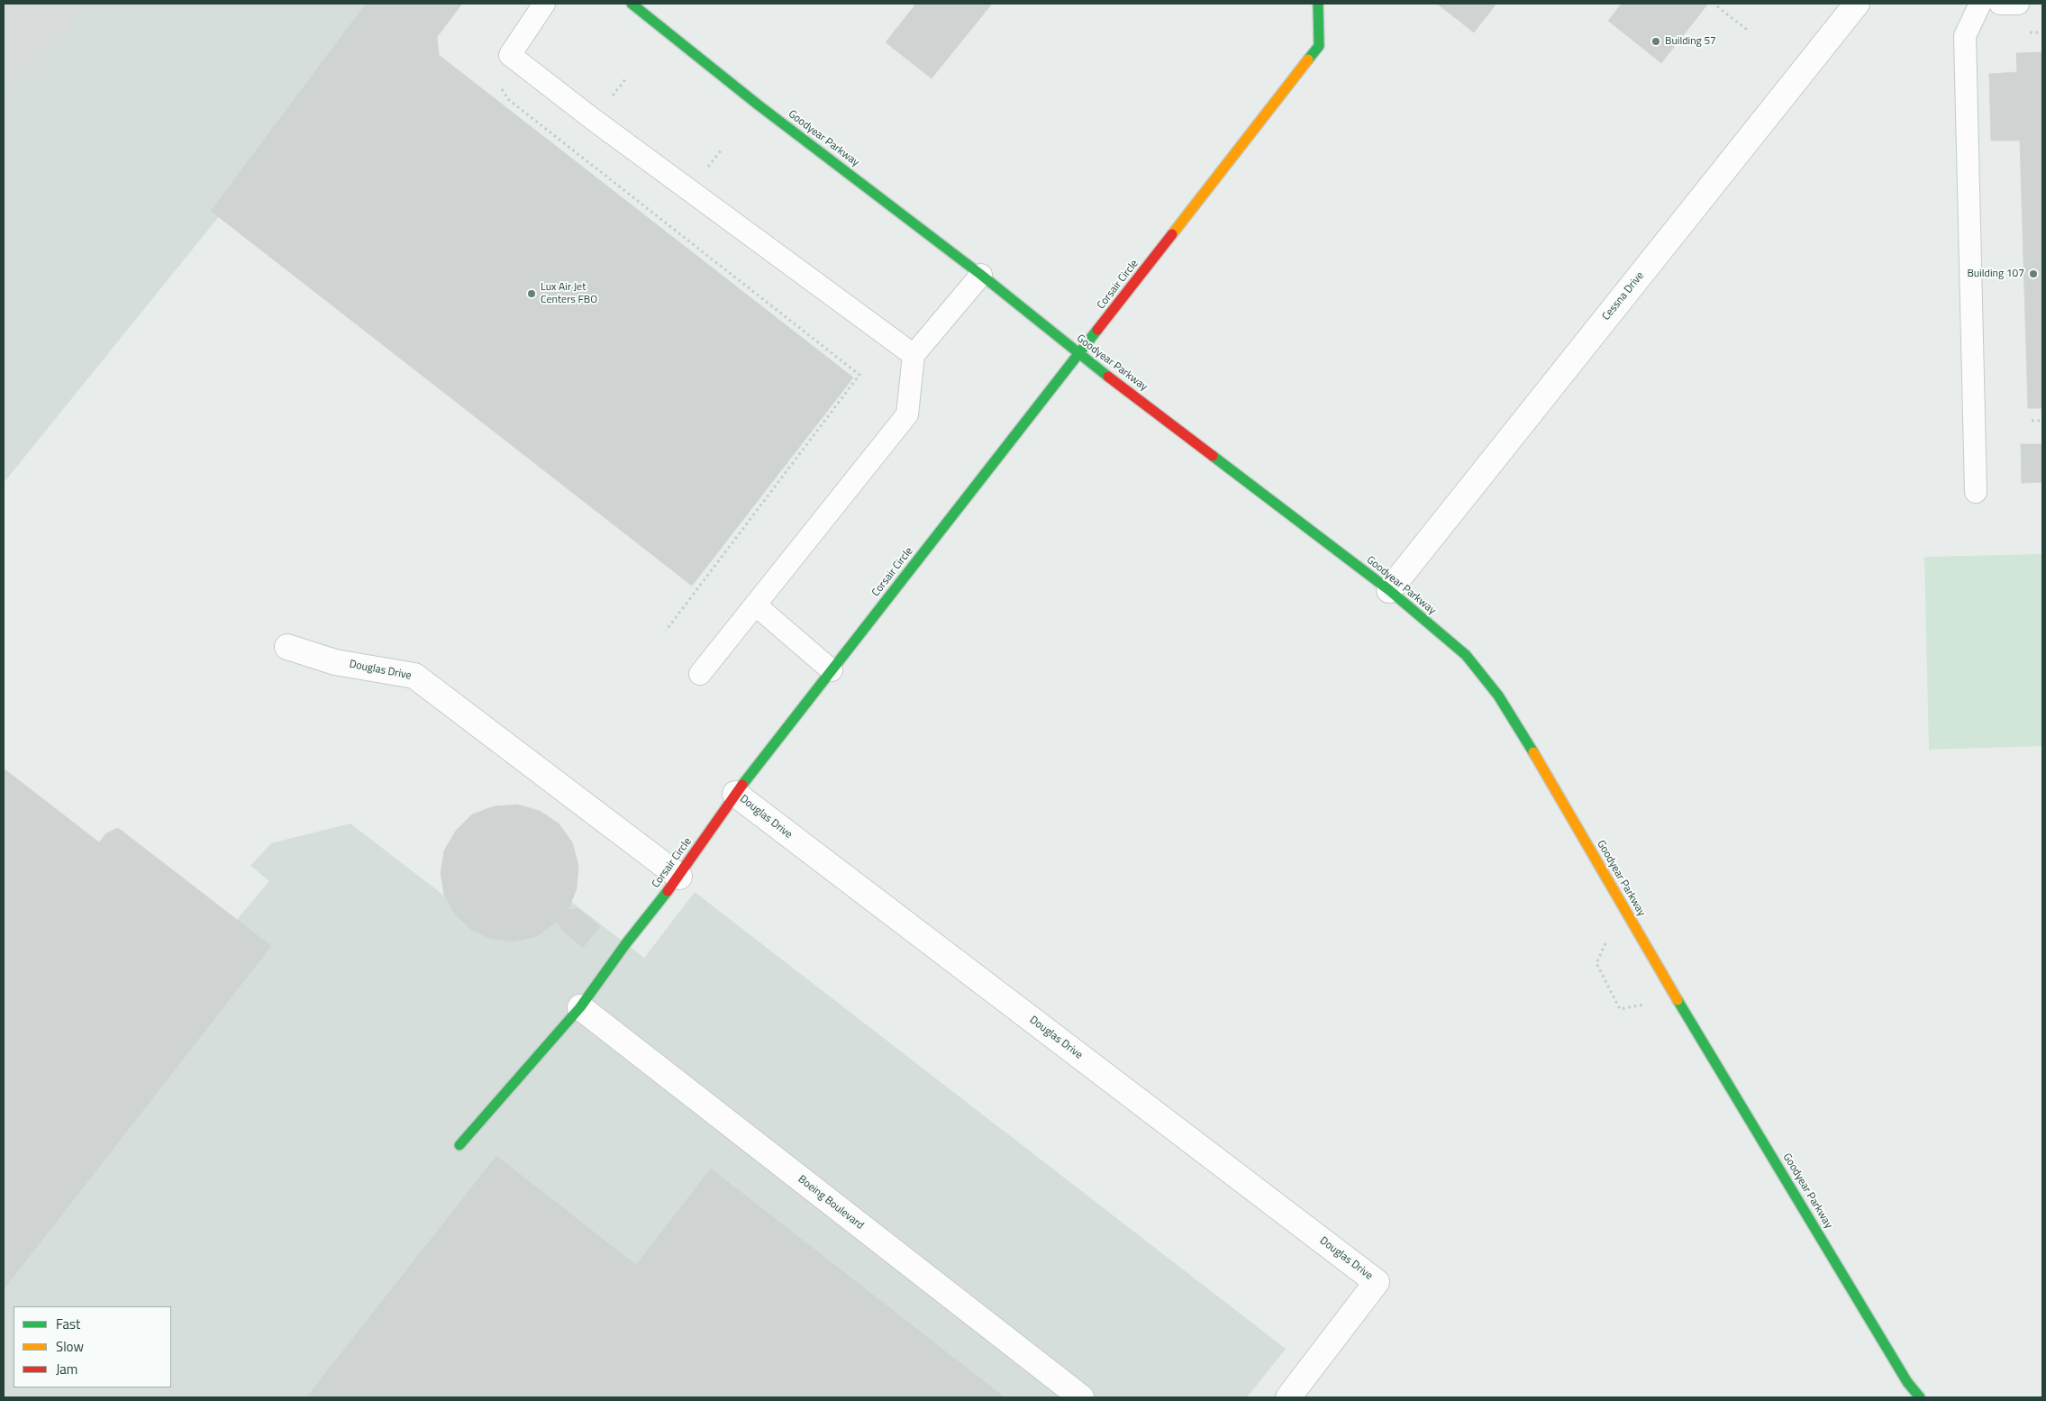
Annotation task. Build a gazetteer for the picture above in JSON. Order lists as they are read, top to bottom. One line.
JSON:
{"streets":{"street":["Goodyear Parkway","Corsair Circle","Cessna Drive","Douglas Drive","Boeing Boulevard"]},"crossings":[["Goodyear Parkway","Corsair Circle"],["Goodyear Parkway","Cessna Drive"],["Corsair Circle","Douglas Drive"],["Corsair Circle","Boeing Boulevard"]],"places":["Building 57","Building 107","Lux Air Jet Centers FBO"],"legend":["Fast","Slow","Jam"]}
